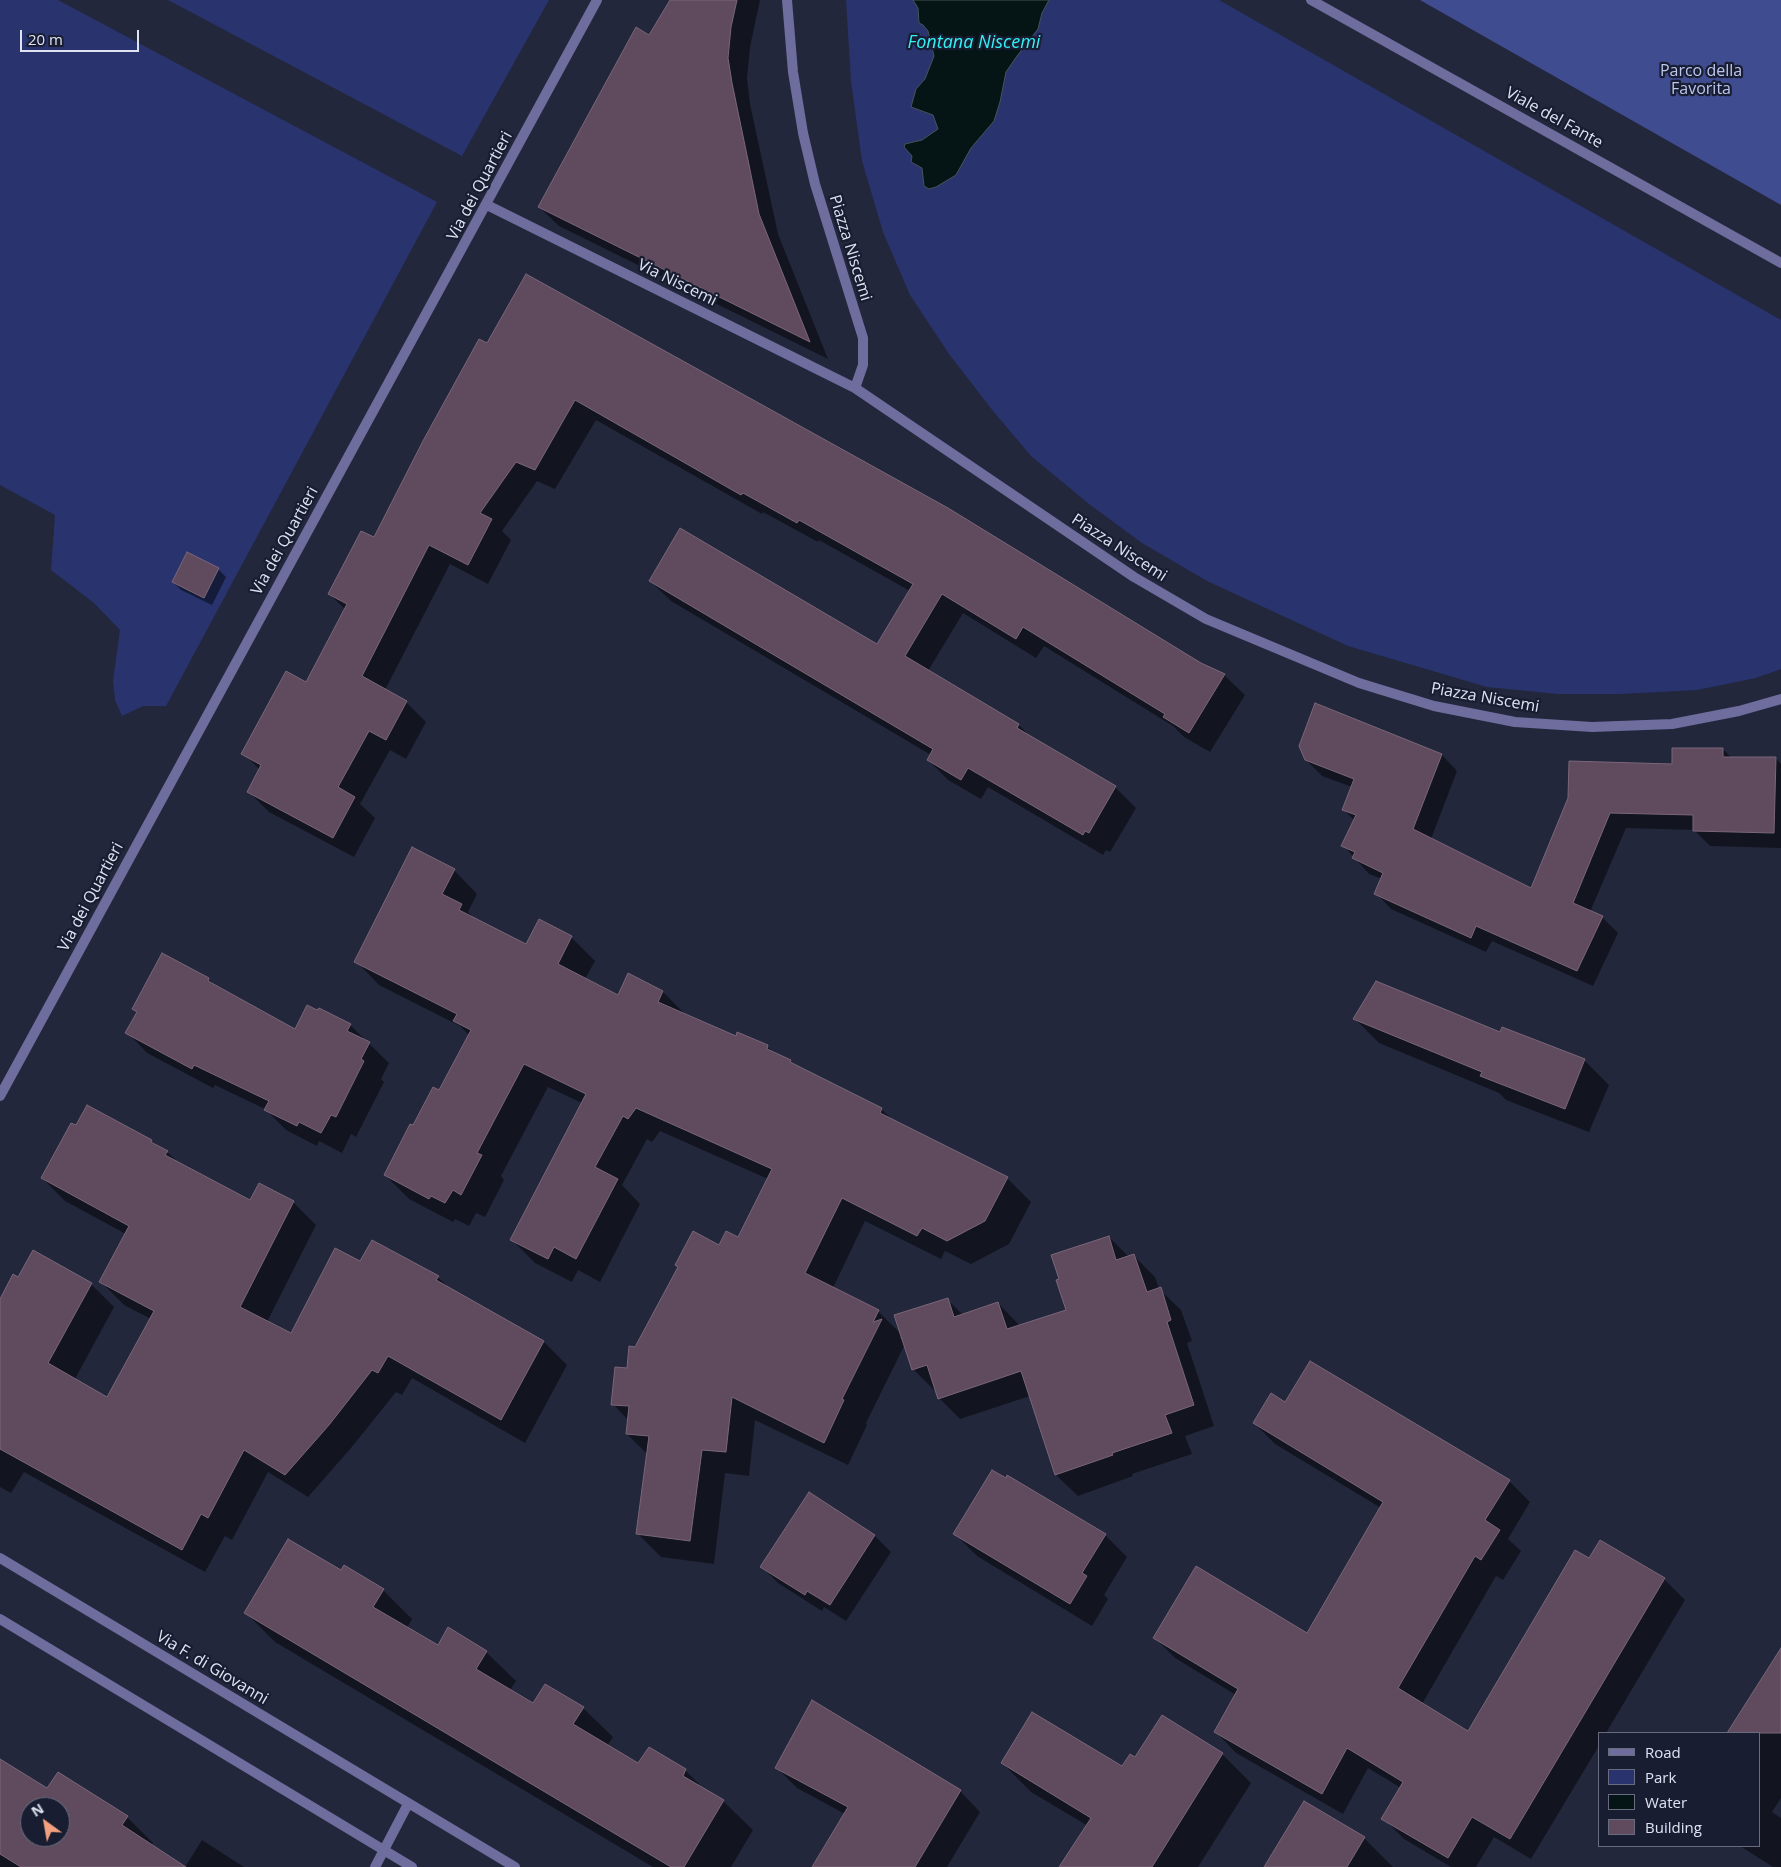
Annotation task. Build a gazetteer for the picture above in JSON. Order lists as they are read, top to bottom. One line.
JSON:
{"streets":{"street":["Viale del Fante","Via dei Quartieri","Piazza Niscemi","Via Niscemi","Via F. di Giovanni"]},"crossings":[["Via dei Quartieri","Via Niscemi"],["Piazza Niscemi","Via Niscemi"]],"water":["Fontana Niscemi"],"parks":["Parco della Favorita"],"legend":["Road","Park","Water","Building"],"scale_bar":"20 m","north":"top left"}
